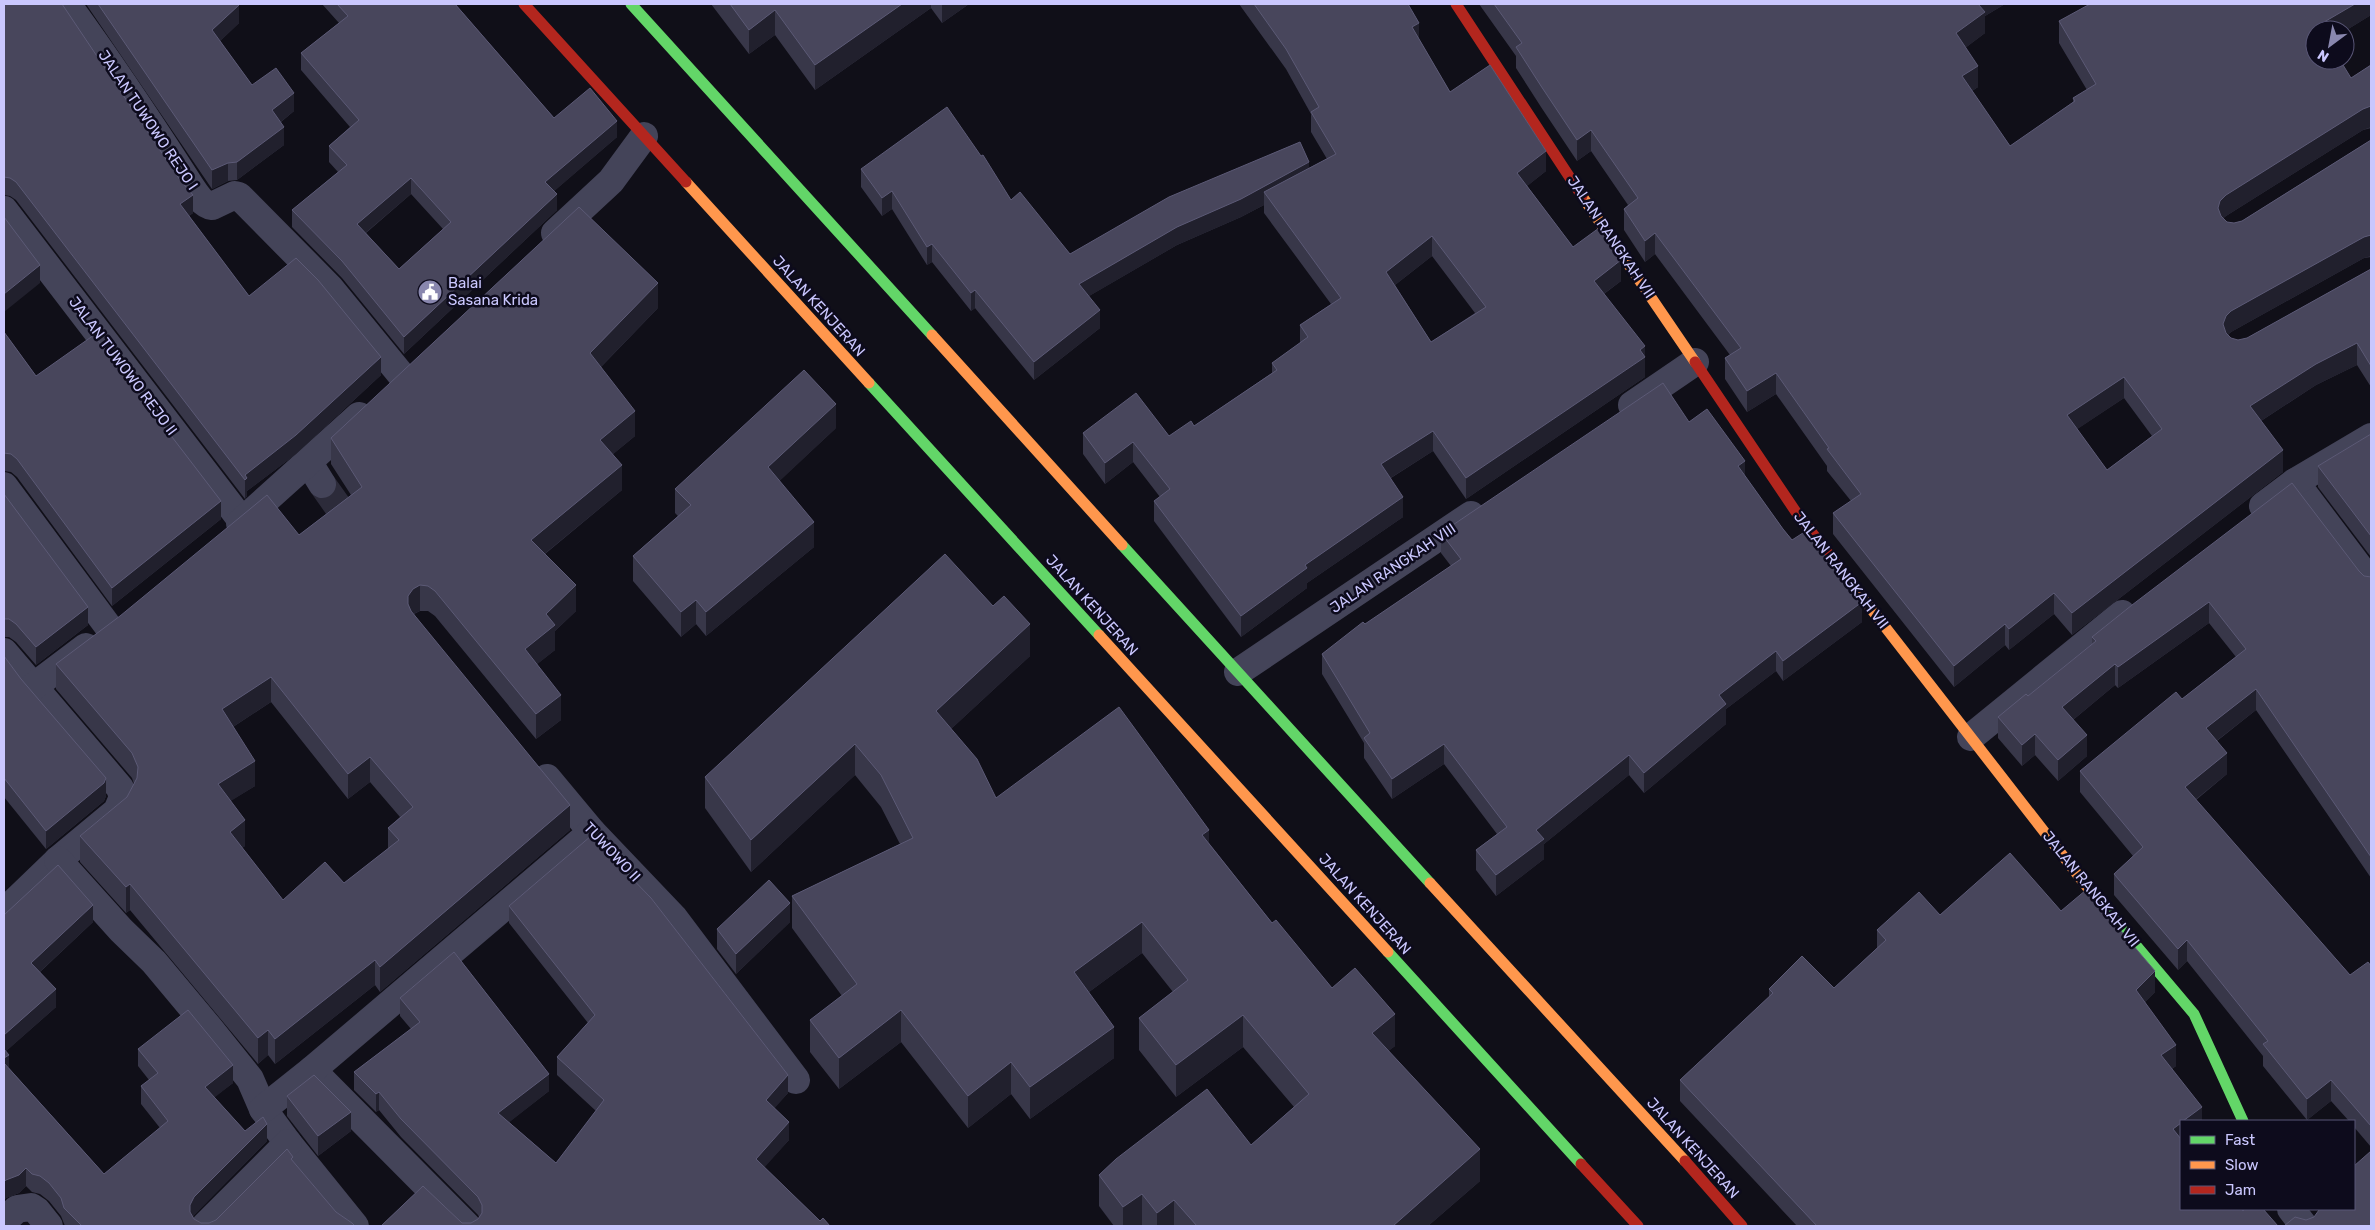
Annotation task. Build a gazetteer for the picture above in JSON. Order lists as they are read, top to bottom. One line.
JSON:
{"streets":{"main road":["JALAN RANGKAH VII","JALAN KENJERAN"],"street":["JALAN TUWOWO REJO I","JALAN TUWOWO REJO II","JALAN RANGKAH VIII","TUWOWO II"]},"crossings":[["JALAN KENJERAN","JALAN RANGKAH VIII"]],"places":{"public building":["Balai Sasana Krida"]},"legend":["Fast","Slow","Jam"],"north":"bottom left"}
